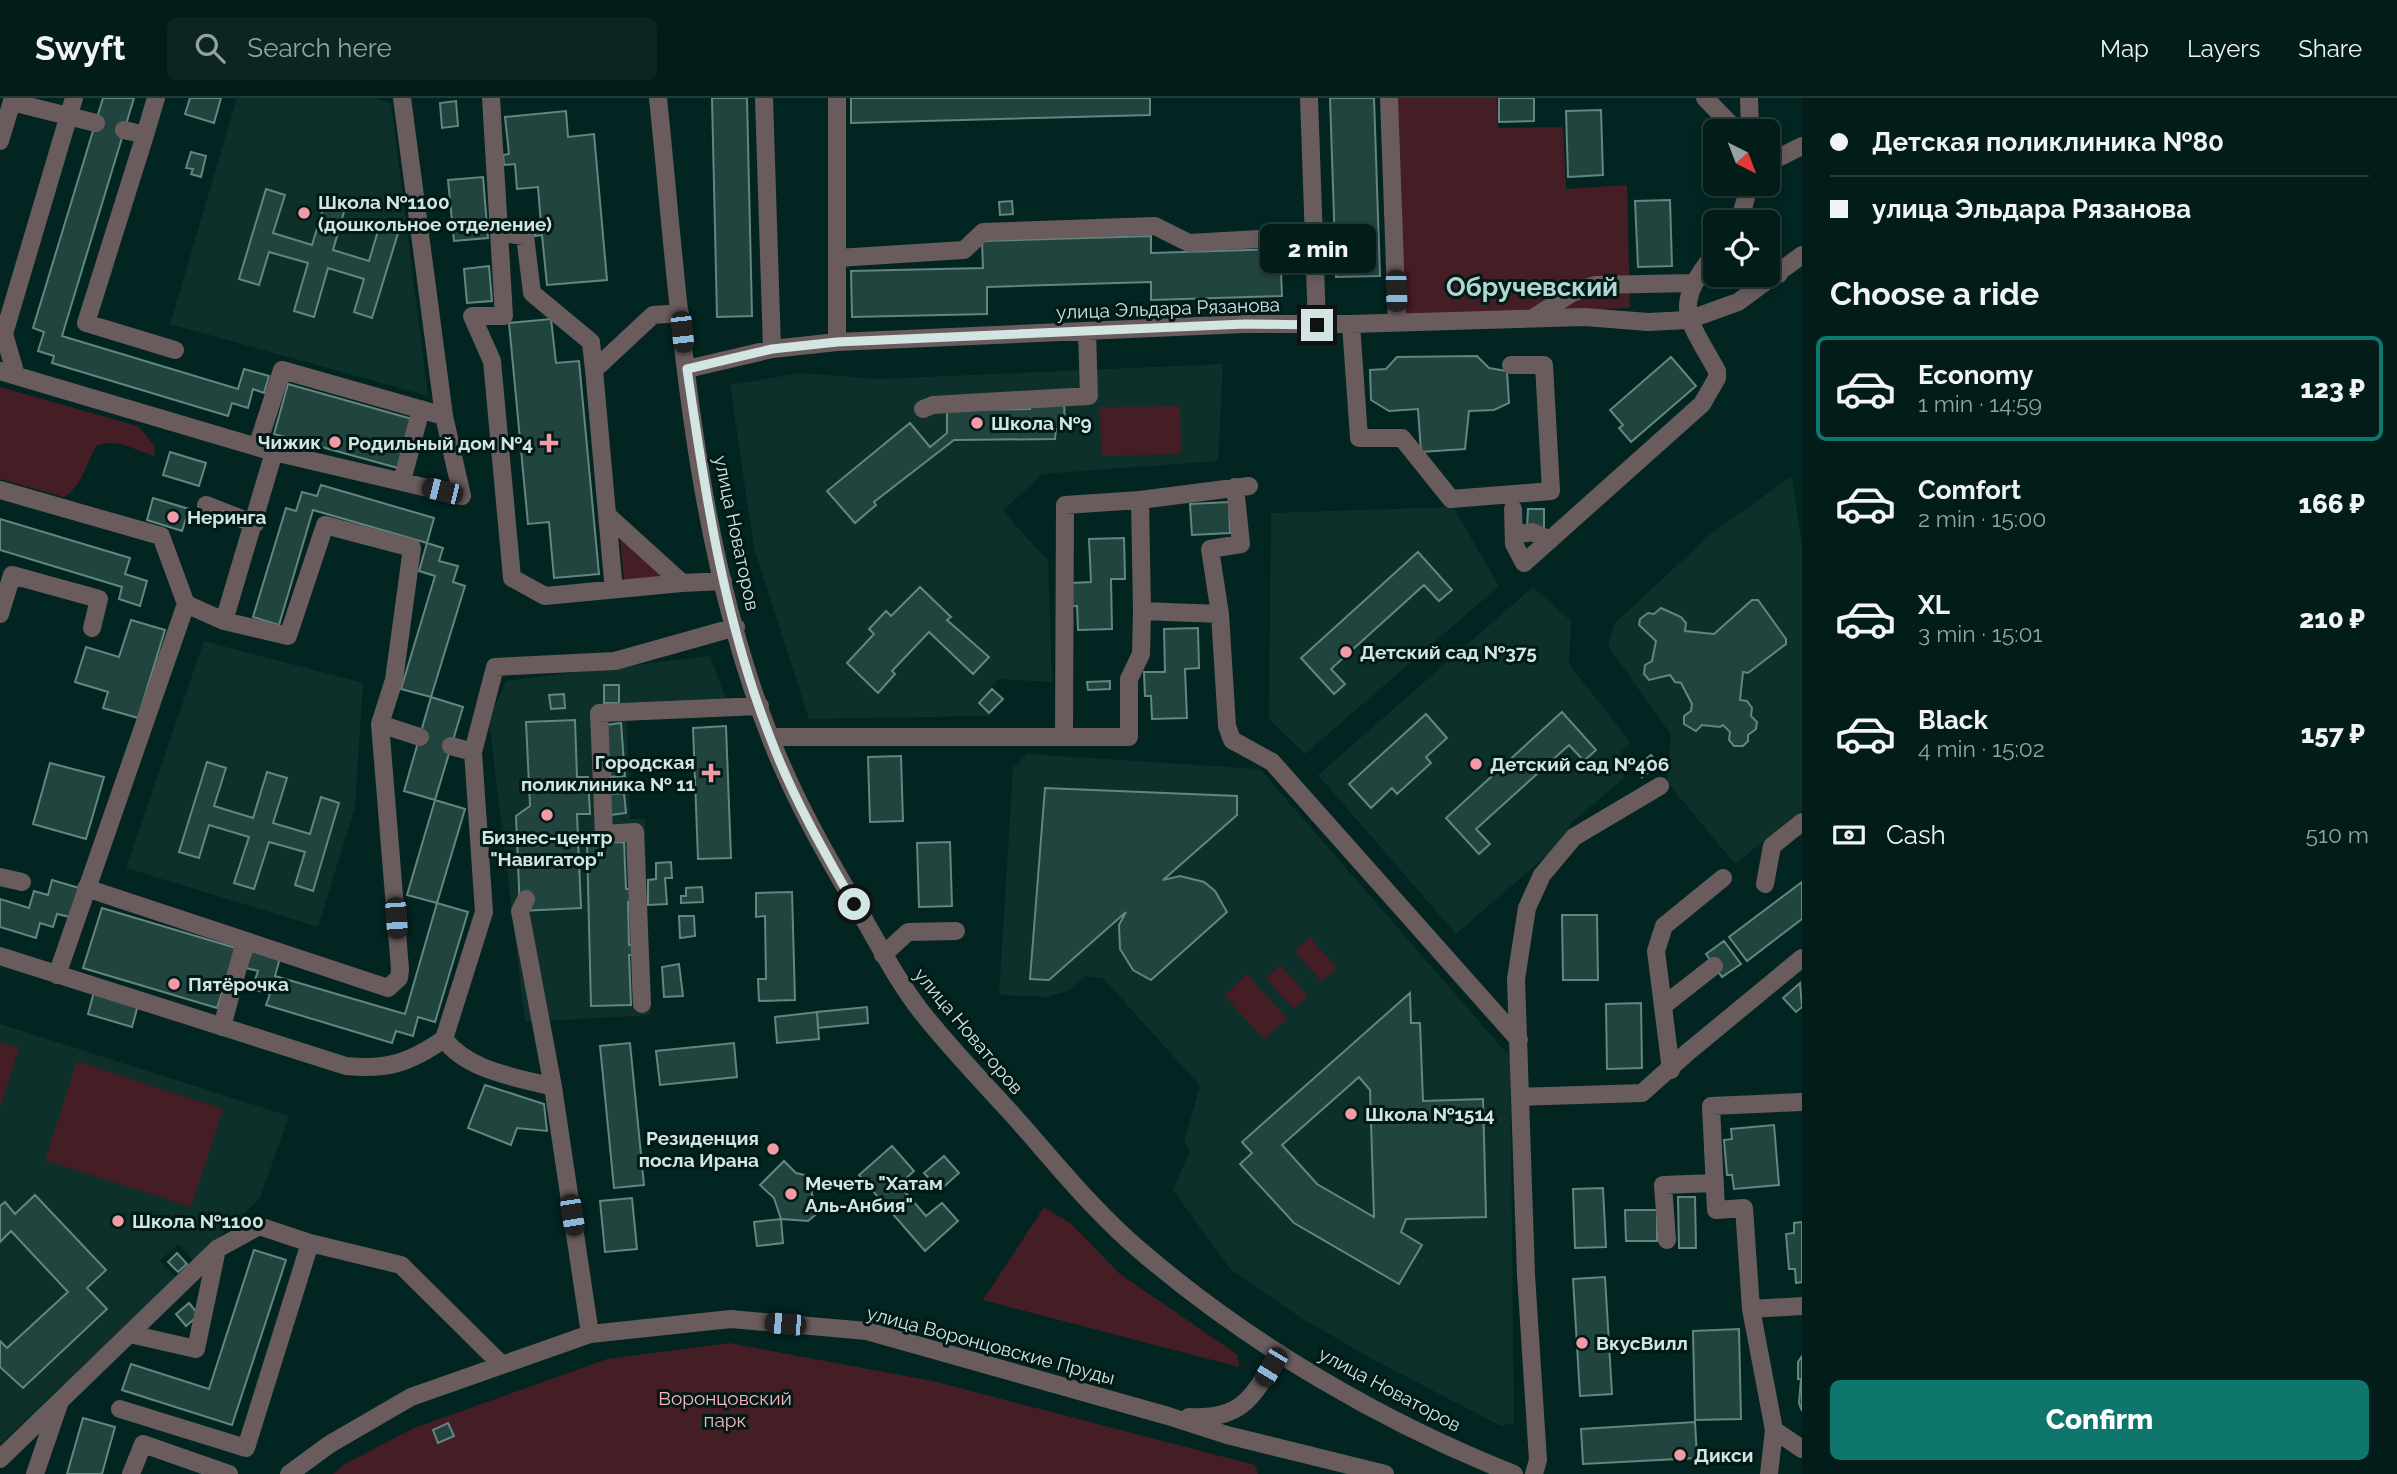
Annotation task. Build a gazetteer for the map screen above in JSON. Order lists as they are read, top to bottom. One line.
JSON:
{"streets":{"street":["улица Эльдара Рязанова","улица Новаторов","улица Воронцовские Пруды"]},"crossings":[["улица Эльдара Рязанова","улица Новаторов"],["улица Новаторов","улица Воронцовские Пруды"]],"districts":["Обручевский"],"parks":["Воронцовский парк"],"places":{"other":["Школа №1100 (дошкольное отделение)","Школа №9","Чижик","Неринга","Детский сад №375","Детский сад №406","Бизнеc-центр \"Навигатор\"","Пятёрочка","Школа №1514","Резиденция посла Ирана","Мечеть \"Хатам Аль-Анбия\"","Школа №1100","ВкусВилл","Дикси"],"health":["Родильный дом №4","Городская поликлиника № 11"]},"north":"bottom right","page":{"header":"Swyft","search":"Search here","nav":["Map","Layers","Share"],"banner":["Детская поликлиника №80","улица Эльдара Рязанова"],"bubble":"2 min","heading":"Choose a ride","list":[{"name":"Economy","note":"1 min · 14:59","value":"123 ₽"},{"name":"Comfort","note":"2 min · 15:00","value":"166 ₽"},{"name":"XL","note":"3 min · 15:01","value":"210 ₽"},{"name":"Black","note":"4 min · 15:02","value":"157 ₽"}],"pay":["Cash","510 m"],"buttons":"Confirm"}}
